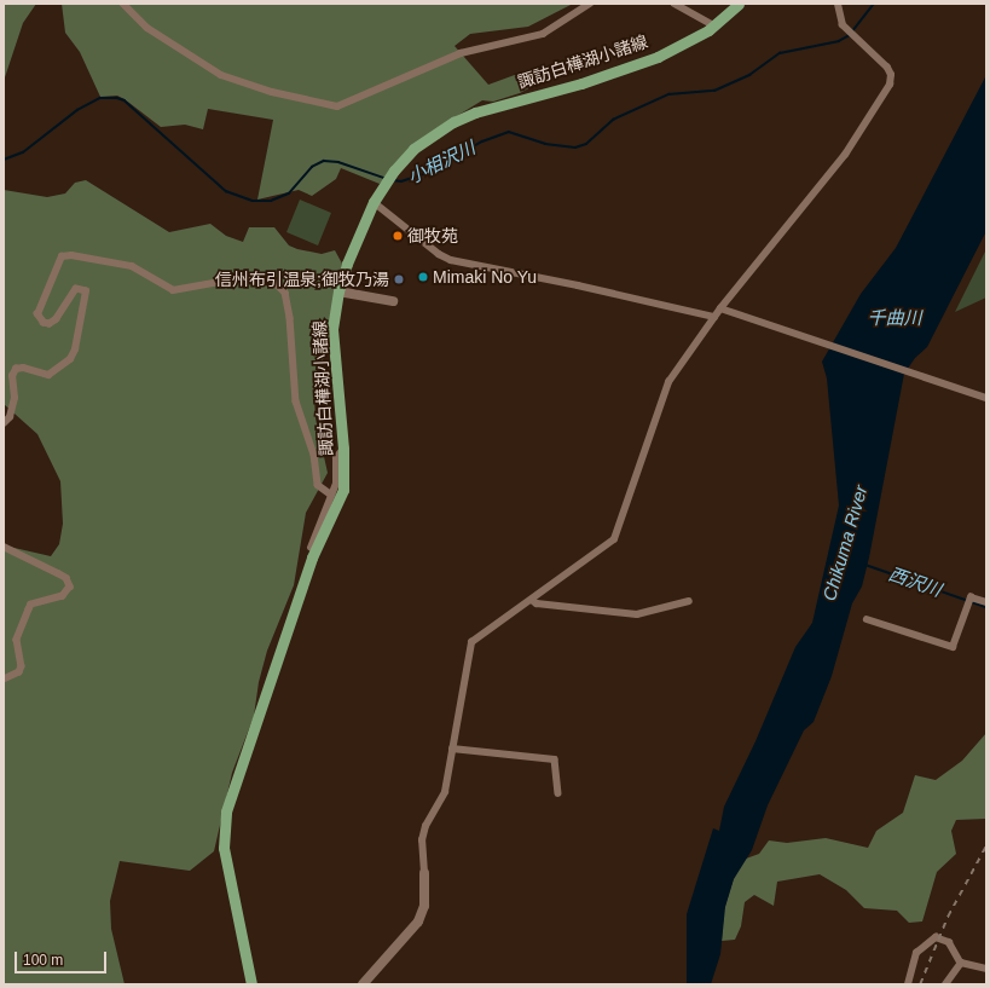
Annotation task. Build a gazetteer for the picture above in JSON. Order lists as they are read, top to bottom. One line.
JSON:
{"streets":{"main road":["諏訪白樺湖小諸線"]},"water":["小相沢川","千曲川","Chikuma River","西沢川"],"places":["御牧苑","Mimaki No Yu","信州布引温泉;御牧乃湯"],"scale_bar":"100 m"}
